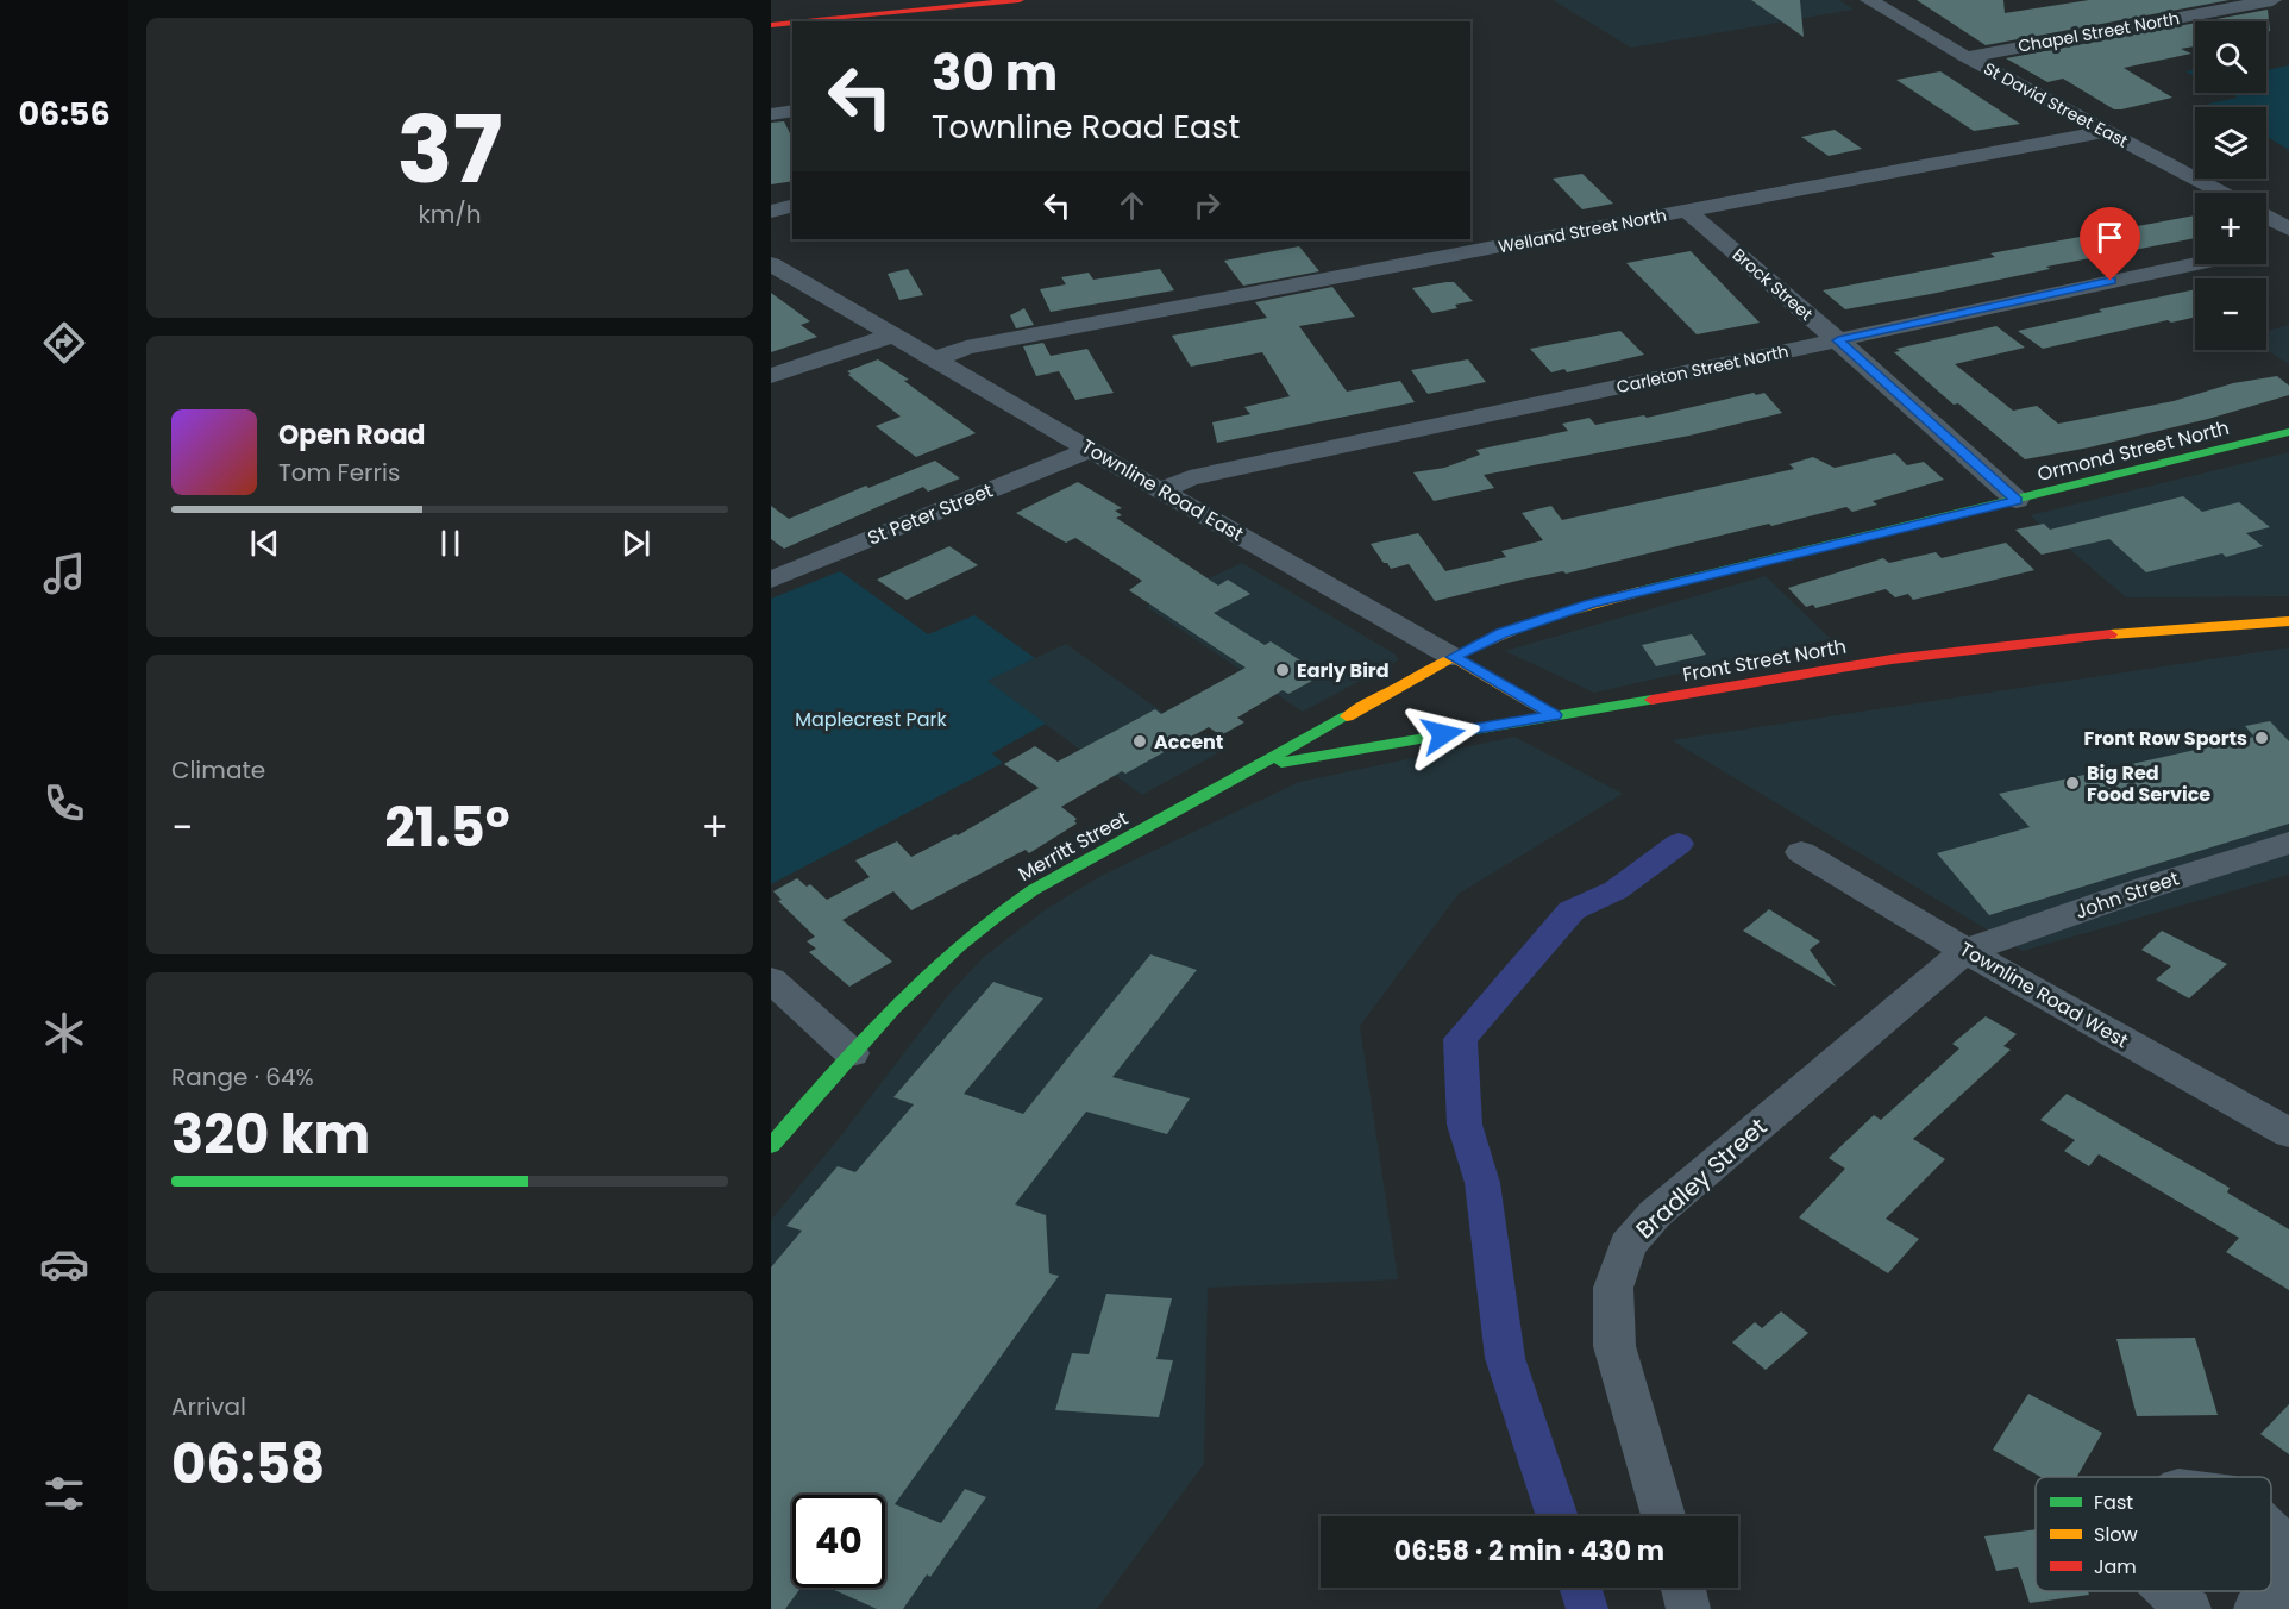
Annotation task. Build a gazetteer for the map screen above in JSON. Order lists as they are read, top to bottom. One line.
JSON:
{"streets":{"main road":["Ormond Street North","Townline Road East","Front Street North","Merritt Street"],"street":["Chapel Street North","St David Street East","Welland Street North","Brock Street","Carleton Street North","St Peter Street","John Street","Townline Road West","Bradley Street"]},"crossings":[["Chapel Street North","St David Street East"],["St David Street East","Welland Street North"],["Welland Street North","Brock Street"],["Welland Street North","Townline Road East"],["Brock Street","Carleton Street North"],["Brock Street","Ormond Street North"],["Carleton Street North","Townline Road East"],["Ormond Street North","Townline Road East"],["Ormond Street North","Merritt Street"],["Townline Road East","St Peter Street"],["Townline Road East","Front Street North"],["Townline Road East","Merritt Street"],["Front Street North","Merritt Street"],["John Street","Townline Road West"],["John Street","Bradley Street"],["Townline Road West","Bradley Street"]],"parks":["Maplecrest Park"],"places":["Early Bird","Front Row Sports","Accent","Big Red Food Service"],"legend":["Fast","Slow","Jam"],"page":{"tabs":"06:56","tile":[["37","km/h"],"Climate",["Range · 64%","320 km"],["Arrival","06:58"]],"map_buttons":["+","−"],"turn":["30 m","Townline Road East"],"song":["Open Road","Tom Ferris"],"heat":["−","21.5°","+"],"limit":"40","trip":"06:58 · 2 min · 430 m"}}
